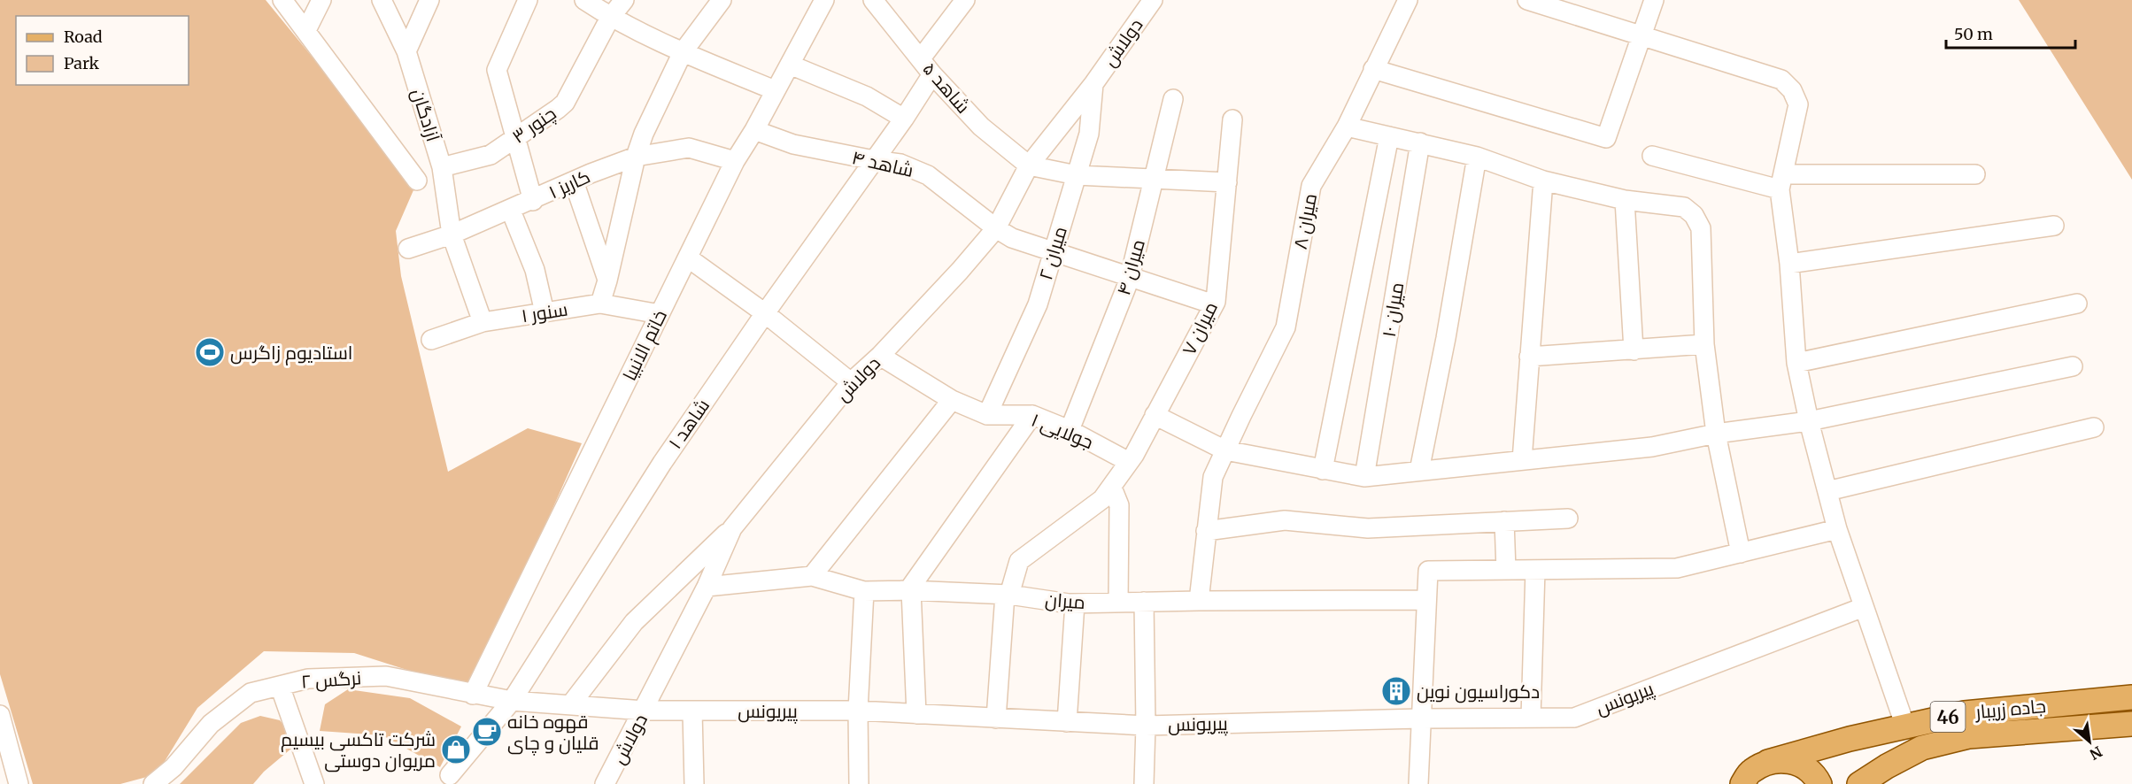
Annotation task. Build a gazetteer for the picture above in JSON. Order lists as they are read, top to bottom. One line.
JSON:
{"streets":{"main road":["جاده زریبار","46"],"street":["دولاش","شاهد ۵","آزادگان","چنور ۳","شاهد ۴","کاریز ۱","میران ۸","میران ۲","میران ۴","میران ۱۰","سنور ۱","میران ۷","خاتم الانبیا","شاهد ۱","جولایی ۱","میران","نرگس ۲","پیریونس"]},"crossings":[["دولاش","شاهد ۵"],["دولاش","شاهد ۴"],["دولاش","میران ۲"],["دولاش","جولایی ۱"],["دولاش","میران"],["دولاش","پیریونس"],["شاهد ۵","شاهد ۱"],["آزادگان","چنور ۳"],["آزادگان","کاریز ۱"],["آزادگان","سنور ۱"],["شاهد ۴","میران ۲"],["شاهد ۴","میران ۴"],["شاهد ۴","میران ۷"],["شاهد ۴","خاتم الانبیا"],["شاهد ۴","شاهد ۱"],["کاریز ۱","خاتم الانبیا"],["میران ۸","میران"],["میران ۲","جولایی ۱"],["میران ۴","جولایی ۱"],["سنور ۱","خاتم الانبیا"],["میران ۷","جولایی ۱"],["میران ۷","میران"],["میران ۷","پیریونس"],["خاتم الانبیا","نرگس ۲"],["شاهد ۱","نرگس ۲"],["شاهد ۱","پیریونس"],["نرگس ۲","پیریونس"],["جاده زریبار","46"]],"places":{"sports":["استادیوم زاگرس"],"building":["دکوراسیون نوین"],"cafe":["قهوه خانه قلیان و چای"],"shop":["شرکت تاکسی بیسیم مریوان دوستی"]},"legend":["Road","Park"],"scale_bar":"50 m","north":"bottom right"}
